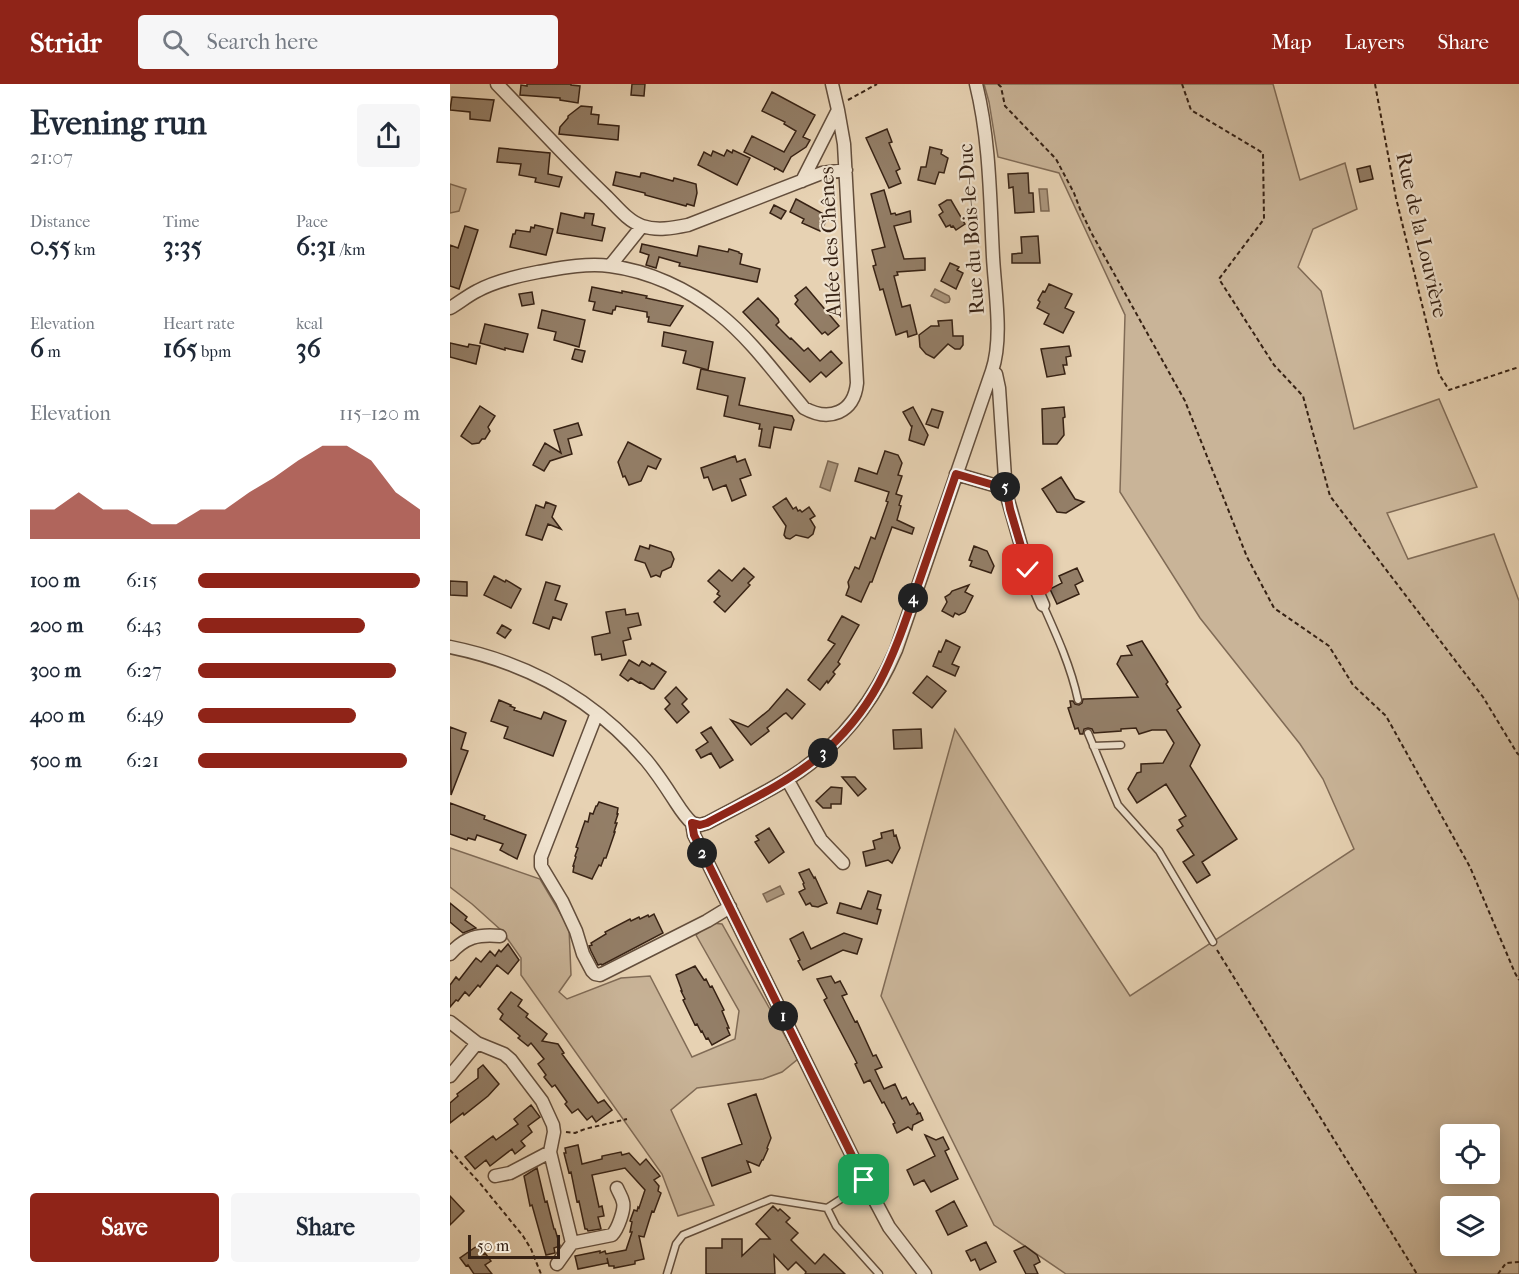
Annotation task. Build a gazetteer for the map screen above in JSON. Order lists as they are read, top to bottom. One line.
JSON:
{"streets":{"street":["Rue du Bois-le-Duc","Allée des Chênes"],"path":["Rue de la Louvière"]},"scale_bar":"50 m","page":{"header":"Stridr","search":"Search here","nav":["Map","Layers","Share"],"heading":["Evening run","21:07"],"stats":[["Distance","0.55 km"],["Time","3:35"],["Pace","6:31 /km"],["Elevation","6 m"],["Heart rate","165 bpm"],["kcal","36"]],"chart":["Elevation","115–120 m"],"pins":["5","4","3","2","1"],"list":[{"name":"100 m","note":"6:15"},{"name":"200 m","note":"6:43"},{"name":"300 m","note":"6:27"},{"name":"400 m","note":"6:49"},{"name":"500 m","note":"6:21"}],"buttons":["Save","Share"],"scale":"50 m"}}
